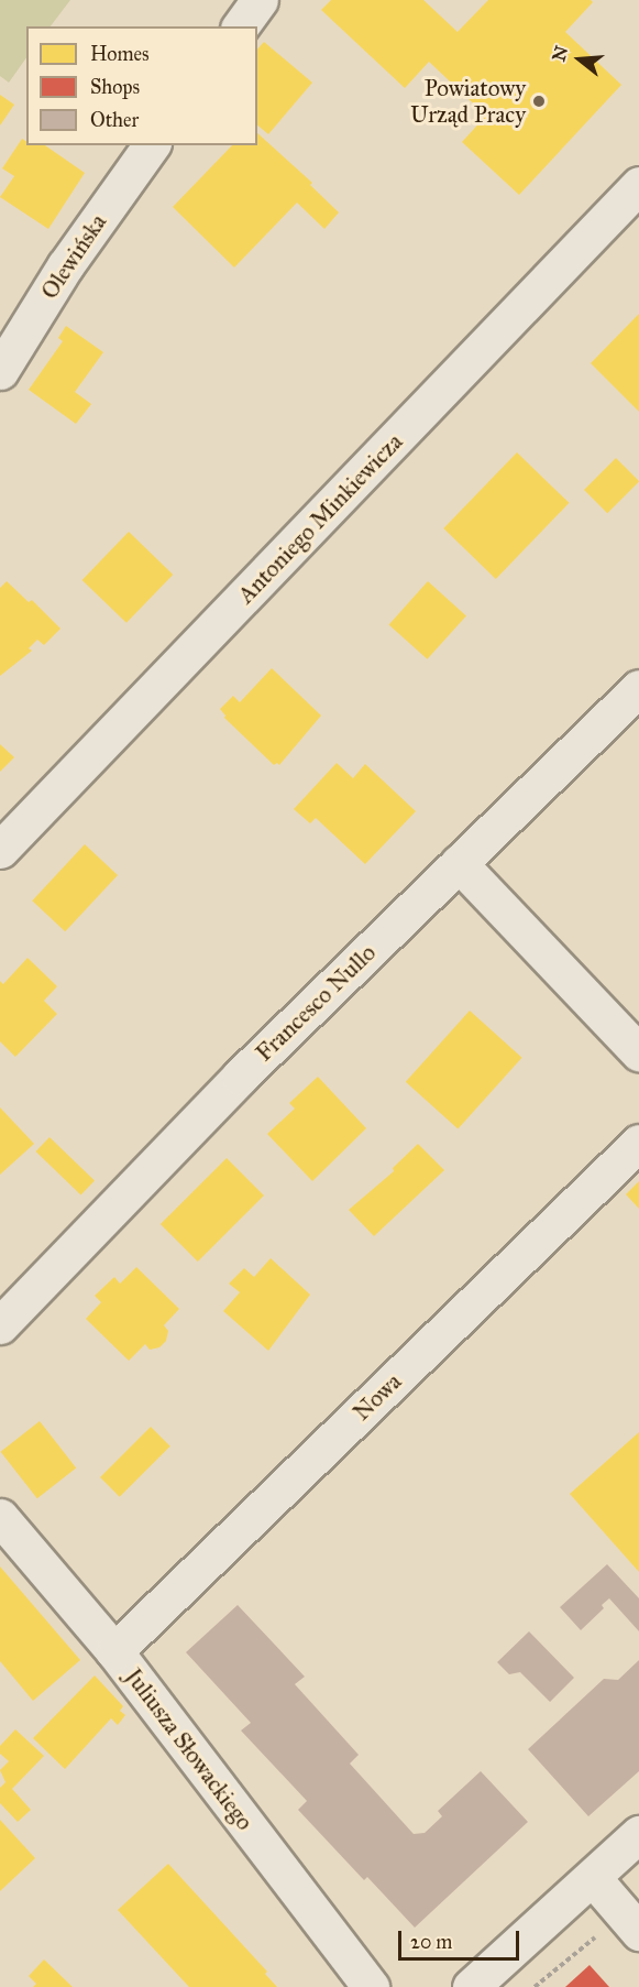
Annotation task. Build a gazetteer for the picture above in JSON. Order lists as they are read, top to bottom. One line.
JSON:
{"streets":{"street":["Olewińska","Antoniego Minkiewicza","Francesco Nullo","Nowa","Juliusza Słowackiego"]},"crossings":[["Nowa","Juliusza Słowackiego"]],"places":["Powiatowy Urząd Pracy"],"legend":["Homes","Shops","Other"],"scale_bar":"20 m","north":"left"}
